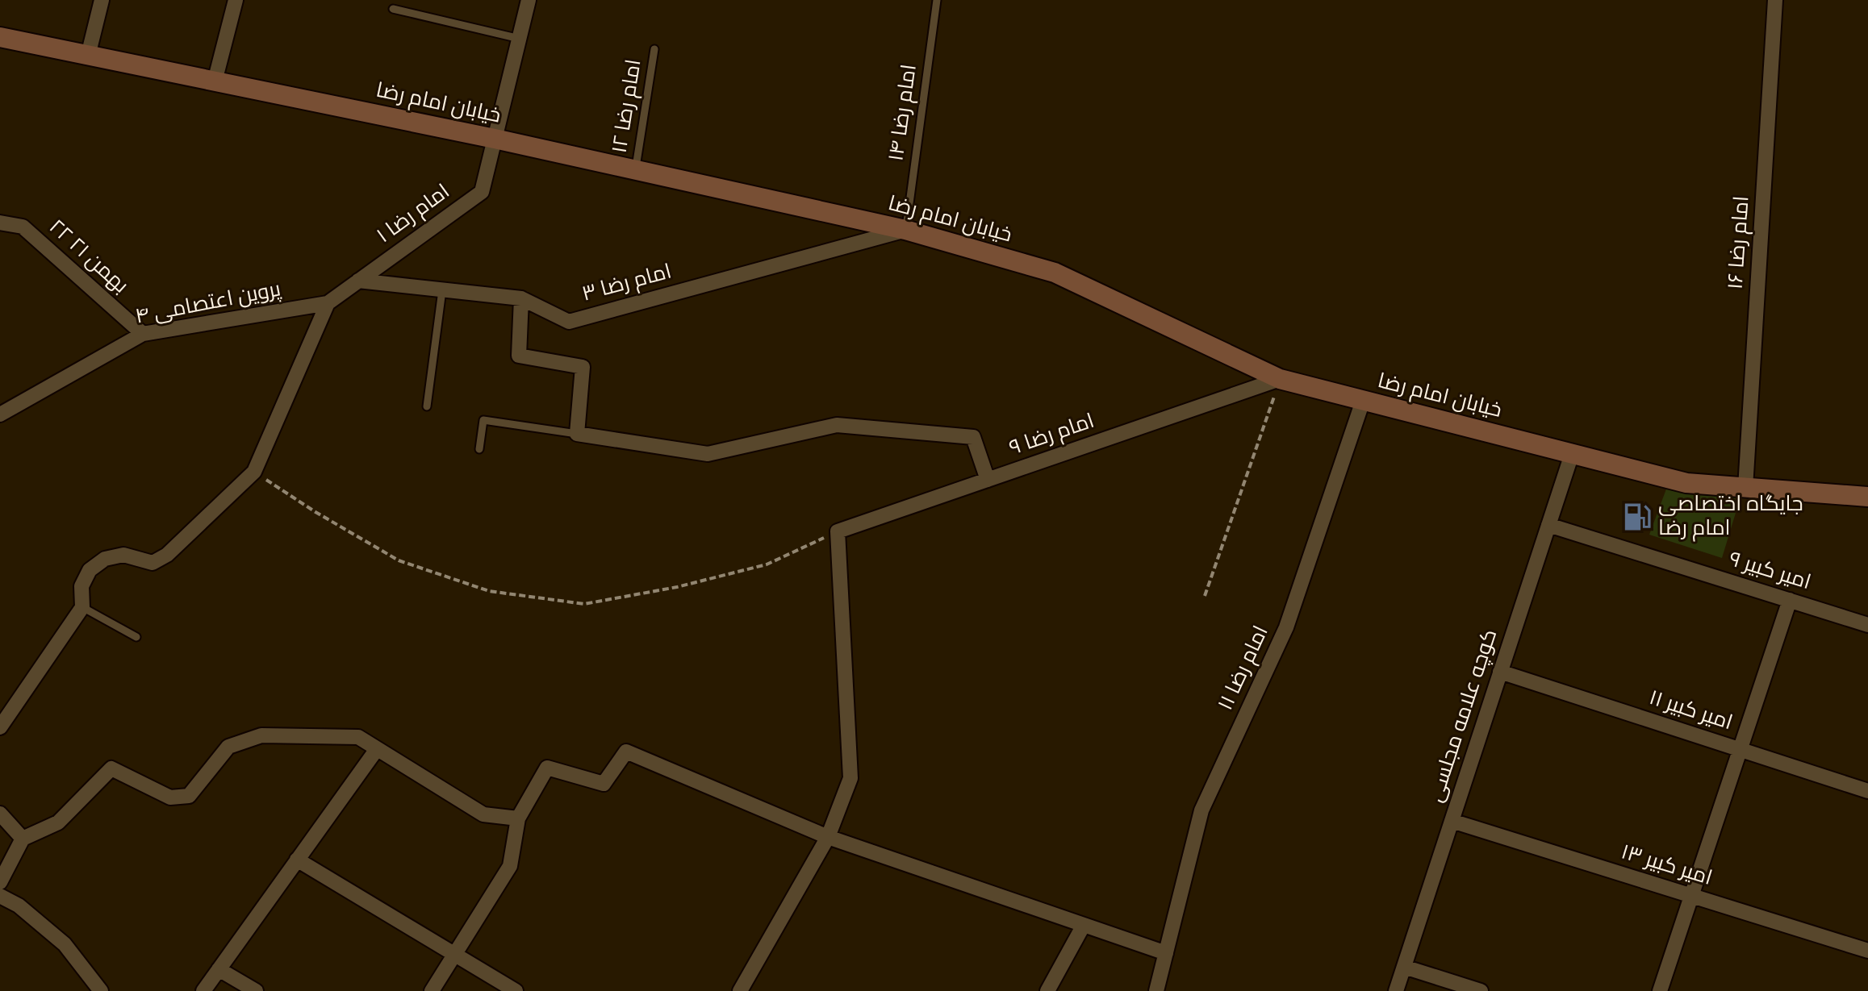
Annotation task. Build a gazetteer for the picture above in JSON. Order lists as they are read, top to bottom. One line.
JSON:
{"streets":{"street":["خیابان امام رضا","امام رضا ۱","امام رضا ۱۶","۲۲ بهمن ۲۱","امام رضا ۳","پروین اعتصامی ۴","امام رضا ۹","امیر کبیر ۹","امام رضا ۱۱","امیر کبیر ۱۱","کوچه علامه مجلسی","امیر کبیر ۱۳"],"lane":["امام رضا ۱۲","امام رضا ۱۴"]},"crossings":[["خیابان امام رضا","امام رضا ۱۲"],["خیابان امام رضا","امام رضا ۱۴"],["خیابان امام رضا","امام رضا ۱"],["خیابان امام رضا","امام رضا ۱۶"],["خیابان امام رضا","امام رضا ۳"],["خیابان امام رضا","امام رضا ۹"],["خیابان امام رضا","امام رضا ۱۱"],["خیابان امام رضا","کوچه علامه مجلسی"],["امام رضا ۱۴","امام رضا ۳"],["امام رضا ۱","امام رضا ۳"],["امام رضا ۱","پروین اعتصامی ۴"],["۲۲ بهمن ۲۱","پروین اعتصامی ۴"],["امیر کبیر ۹","کوچه علامه مجلسی"],["امیر کبیر ۱۱","کوچه علامه مجلسی"],["کوچه علامه مجلسی","امیر کبیر ۱۳"]],"places":{"fuel station":["جایگاه اختصاصی امام رضا"]}}
